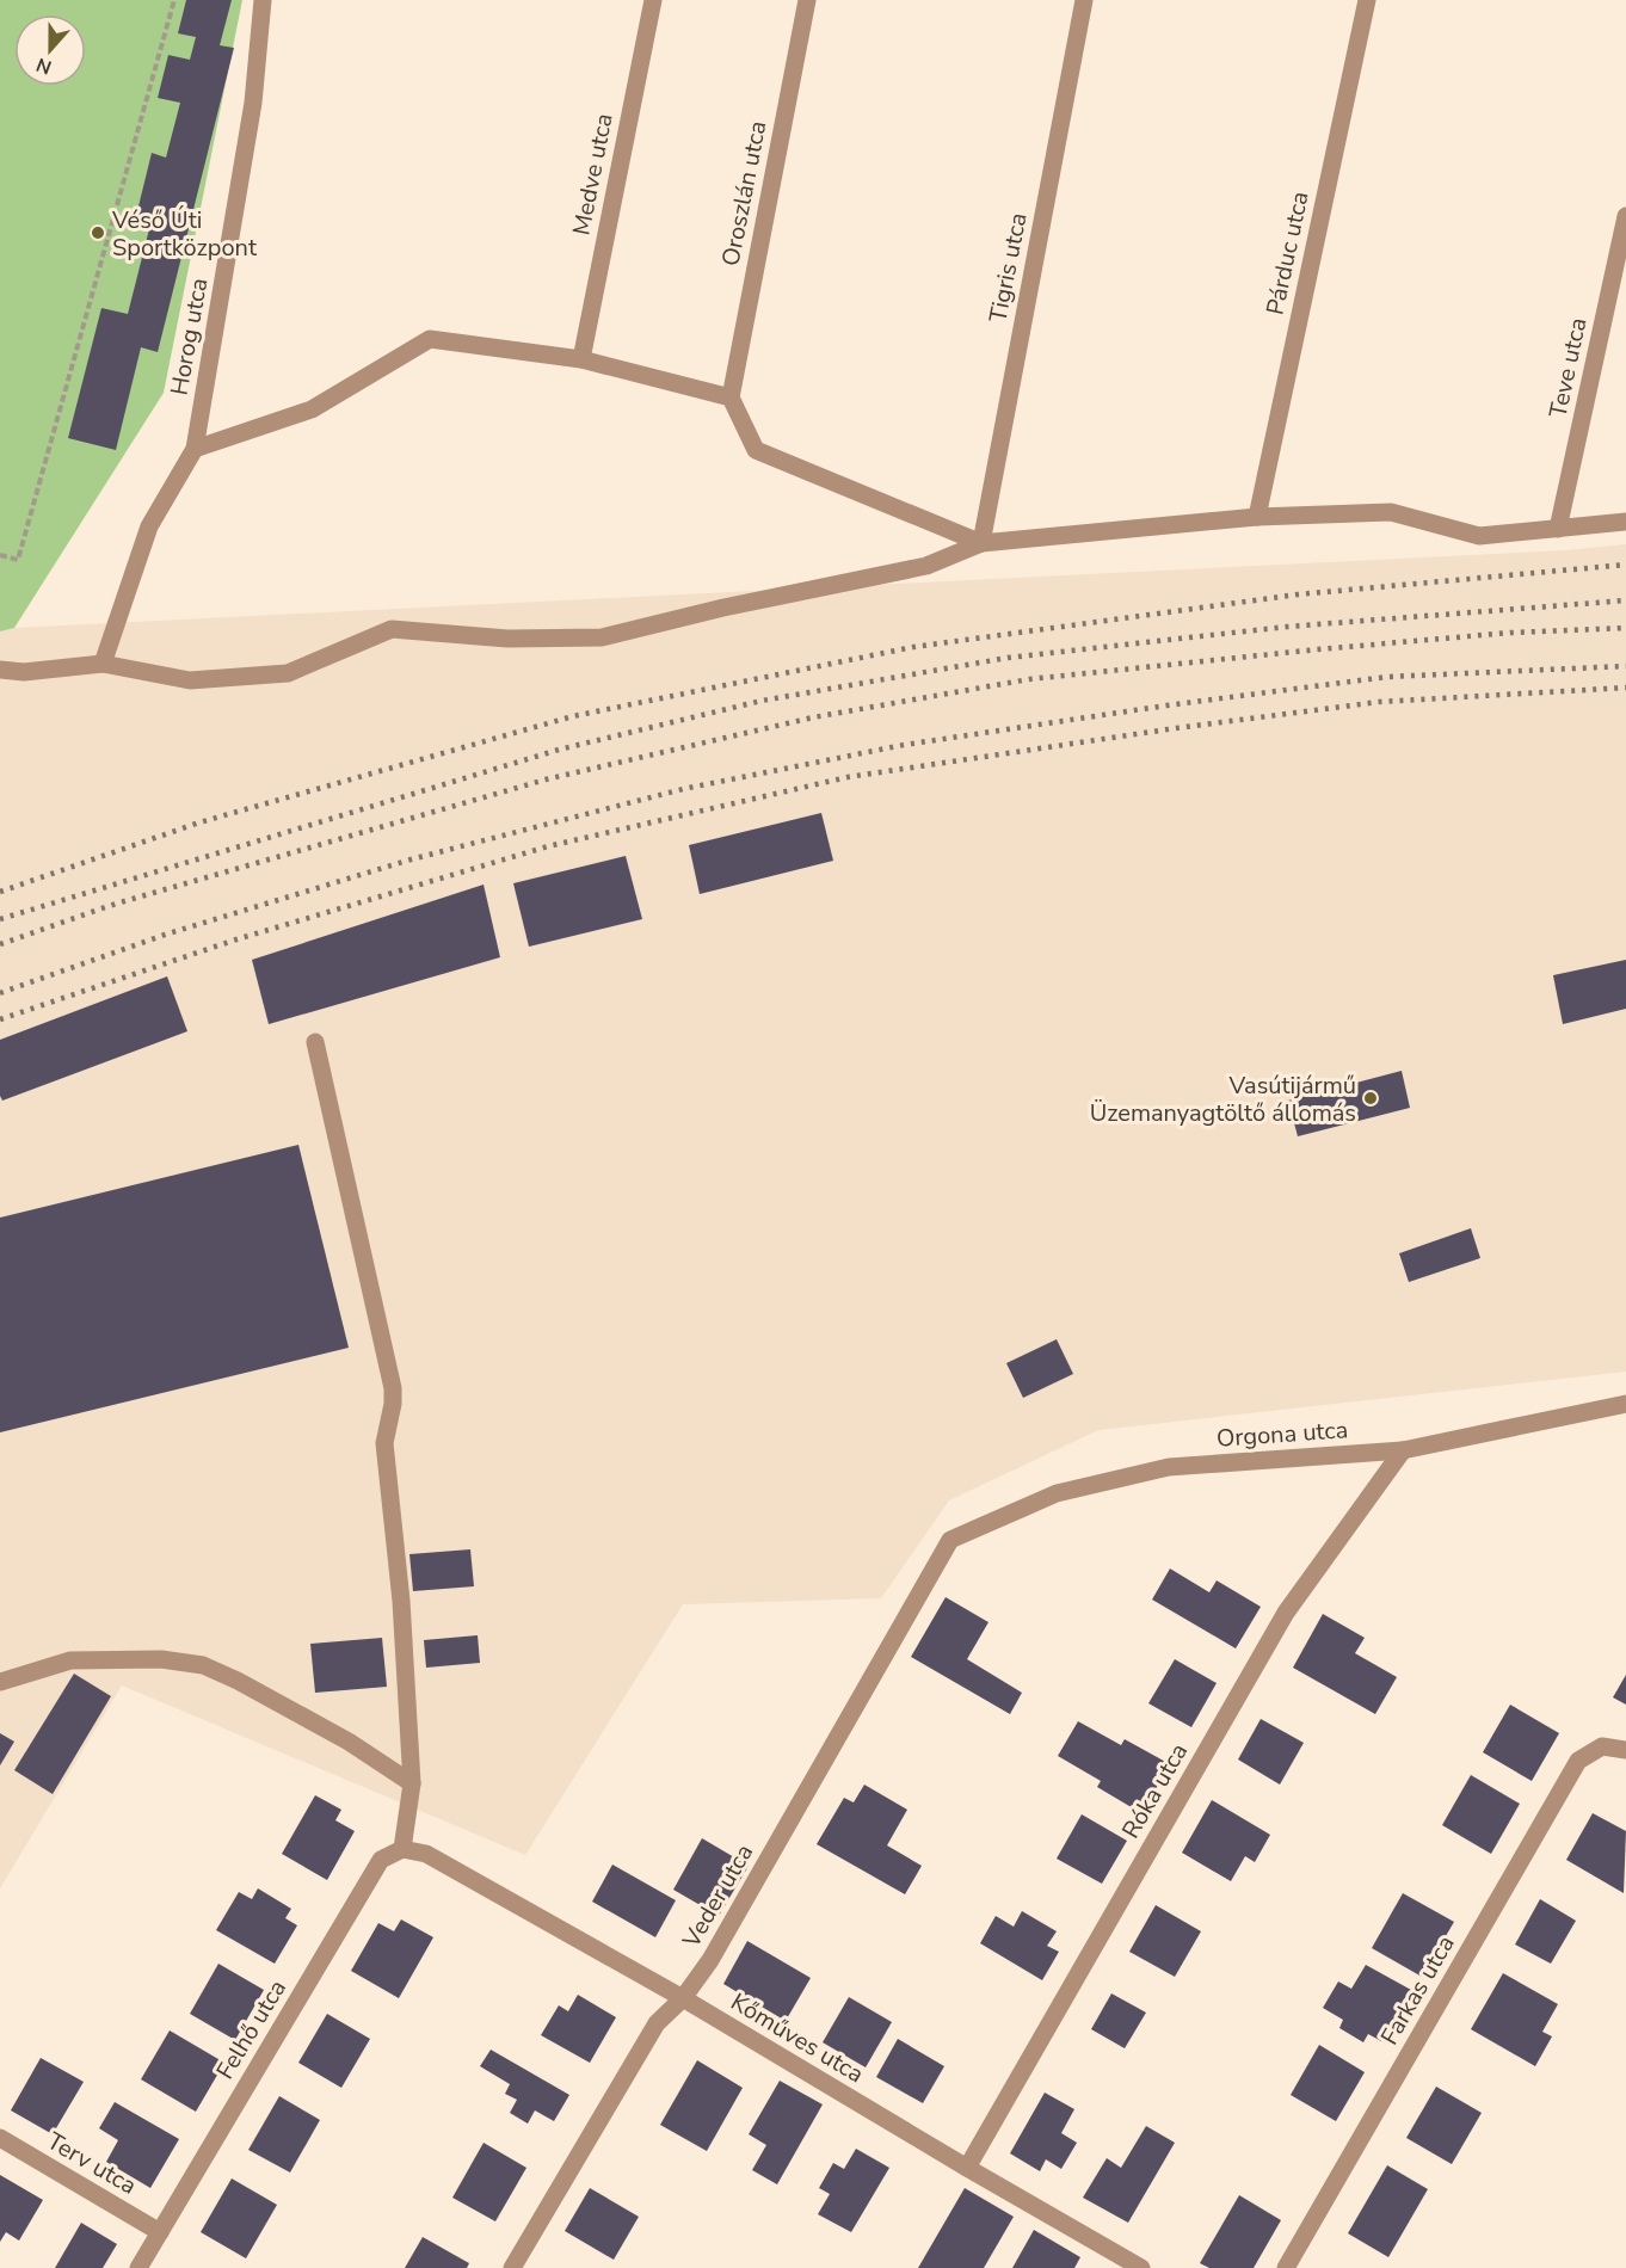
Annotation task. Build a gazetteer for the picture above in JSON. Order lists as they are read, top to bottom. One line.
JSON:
{"streets":{"street":["Medve utca","Oroszlán utca","Párduc utca","Tigris utca","Horog utca","Teve utca","Orgona utca","Róka utca","Veder utca","Farkas utca","Felhő utca","Kőműves utca","Terv utca"]},"crossings":[["Orgona utca","Róka utca"],["Orgona utca","Veder utca"],["Róka utca","Kőműves utca"],["Veder utca","Kőműves utca"],["Felhő utca","Kőműves utca"],["Felhő utca","Terv utca"]],"places":["Véső Úti Sportközpont","Vasútijármű Üzemanyagtöltő állomás"],"north":"bottom"}
